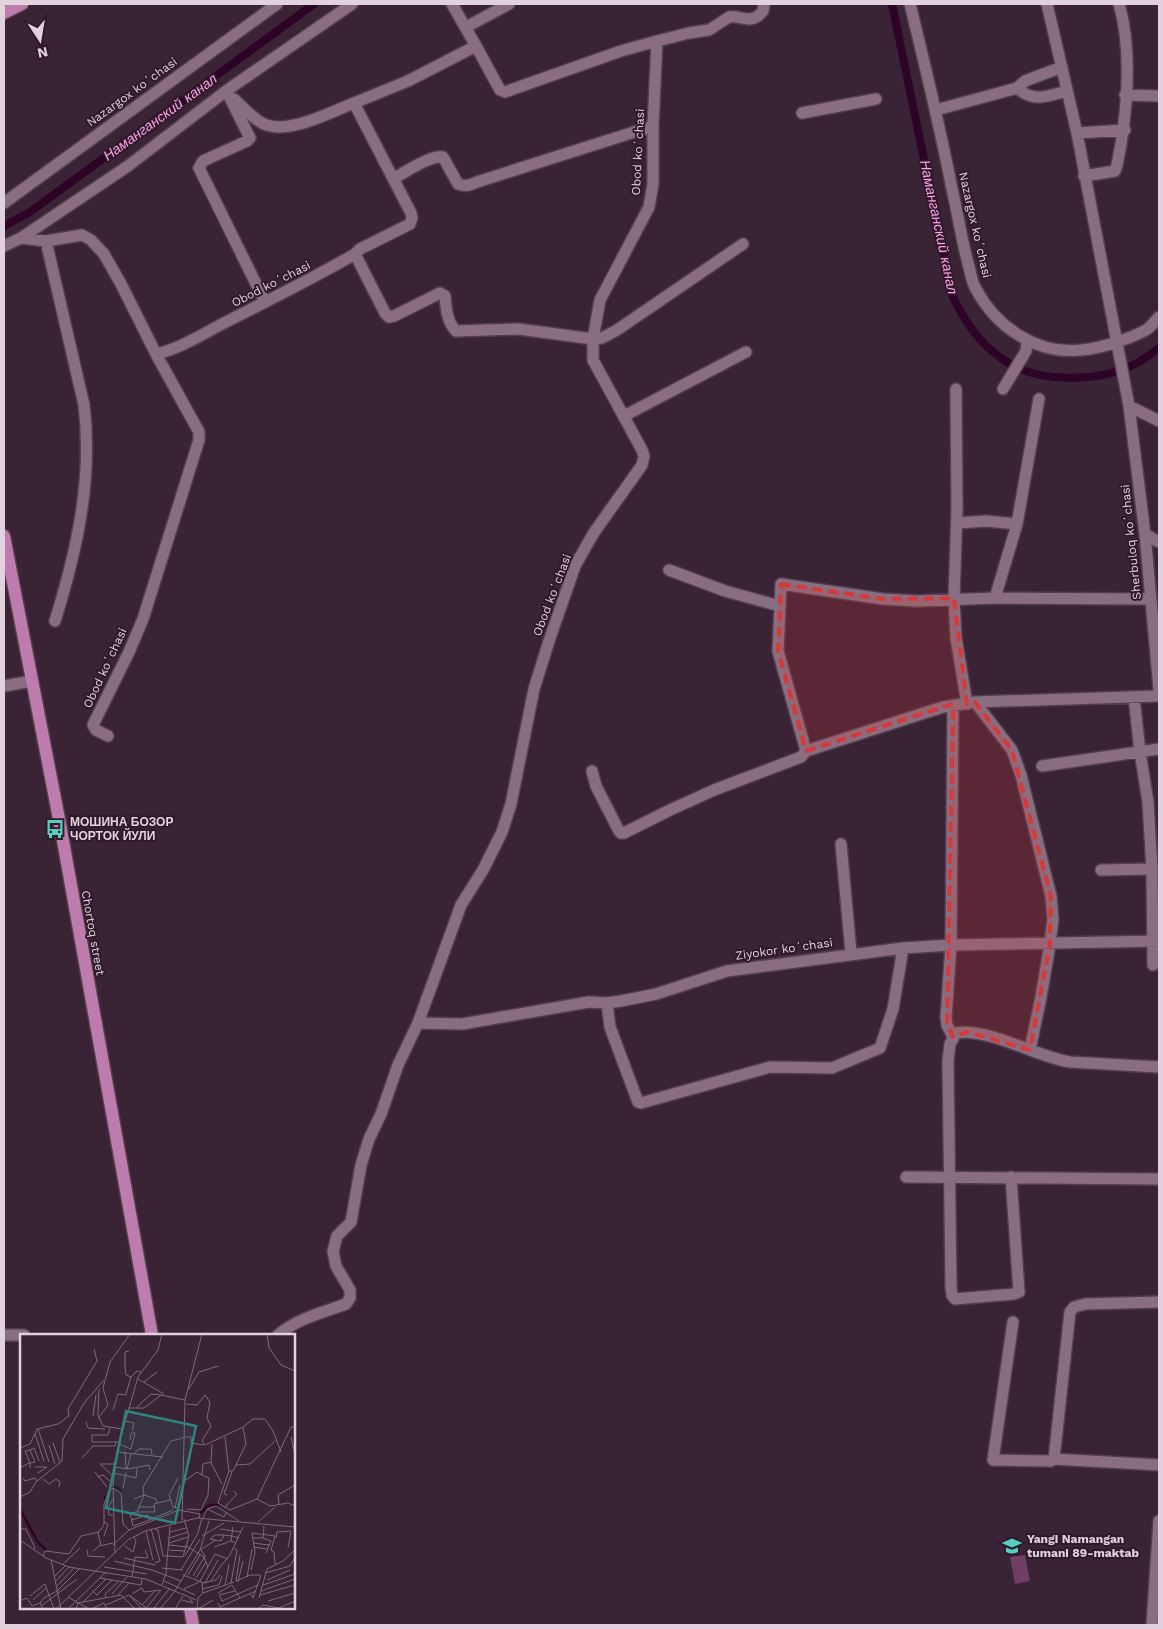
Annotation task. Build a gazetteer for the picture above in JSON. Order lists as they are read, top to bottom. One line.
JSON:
{"streets":{"main road":["Chortoq street"],"street":["Nazargox koʻchasi","Obod koʻchasi","Sherbuloq koʻchasi","Ziyokor koʻchasi"]},"crossings":[["Nazargox koʻchasi","Sherbuloq koʻchasi"],["Obod koʻchasi","Ziyokor koʻchasi"]],"water":["Наманганский канал"],"places":{"bus stop":["МОШИНА БОЗОР ЧОРТОК ЙУЛИ"],"school or university":["Yangi Namangan tumani 89-maktab"]},"north":"bottom"}
